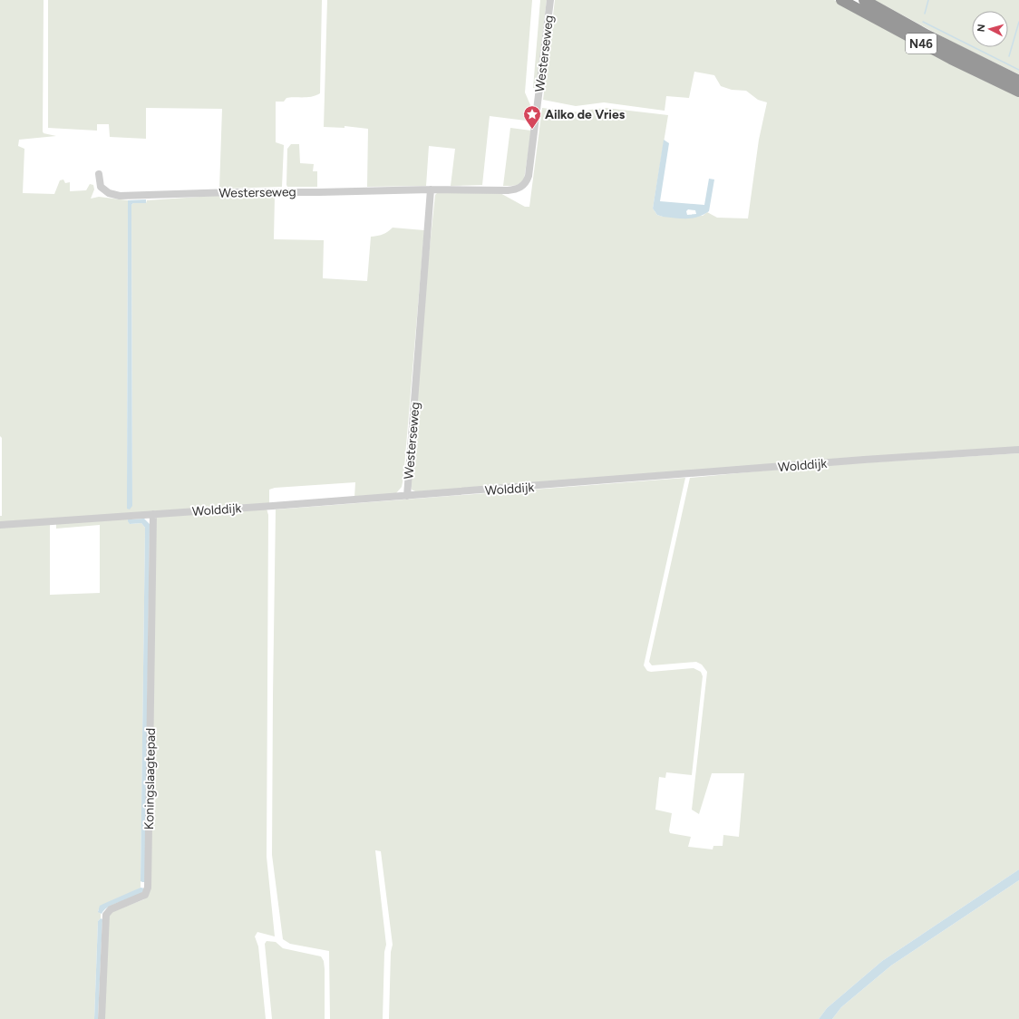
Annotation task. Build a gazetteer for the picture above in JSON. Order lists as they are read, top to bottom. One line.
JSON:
{"streets":{"highway":["N46"],"street":["Westerseweg","Wolddijk","Koningslaagtepad"]},"crossings":[["Westerseweg","Wolddijk"],["Wolddijk","Koningslaagtepad"]],"places":{"place":["Ailko de Vries"]},"north":"left"}
